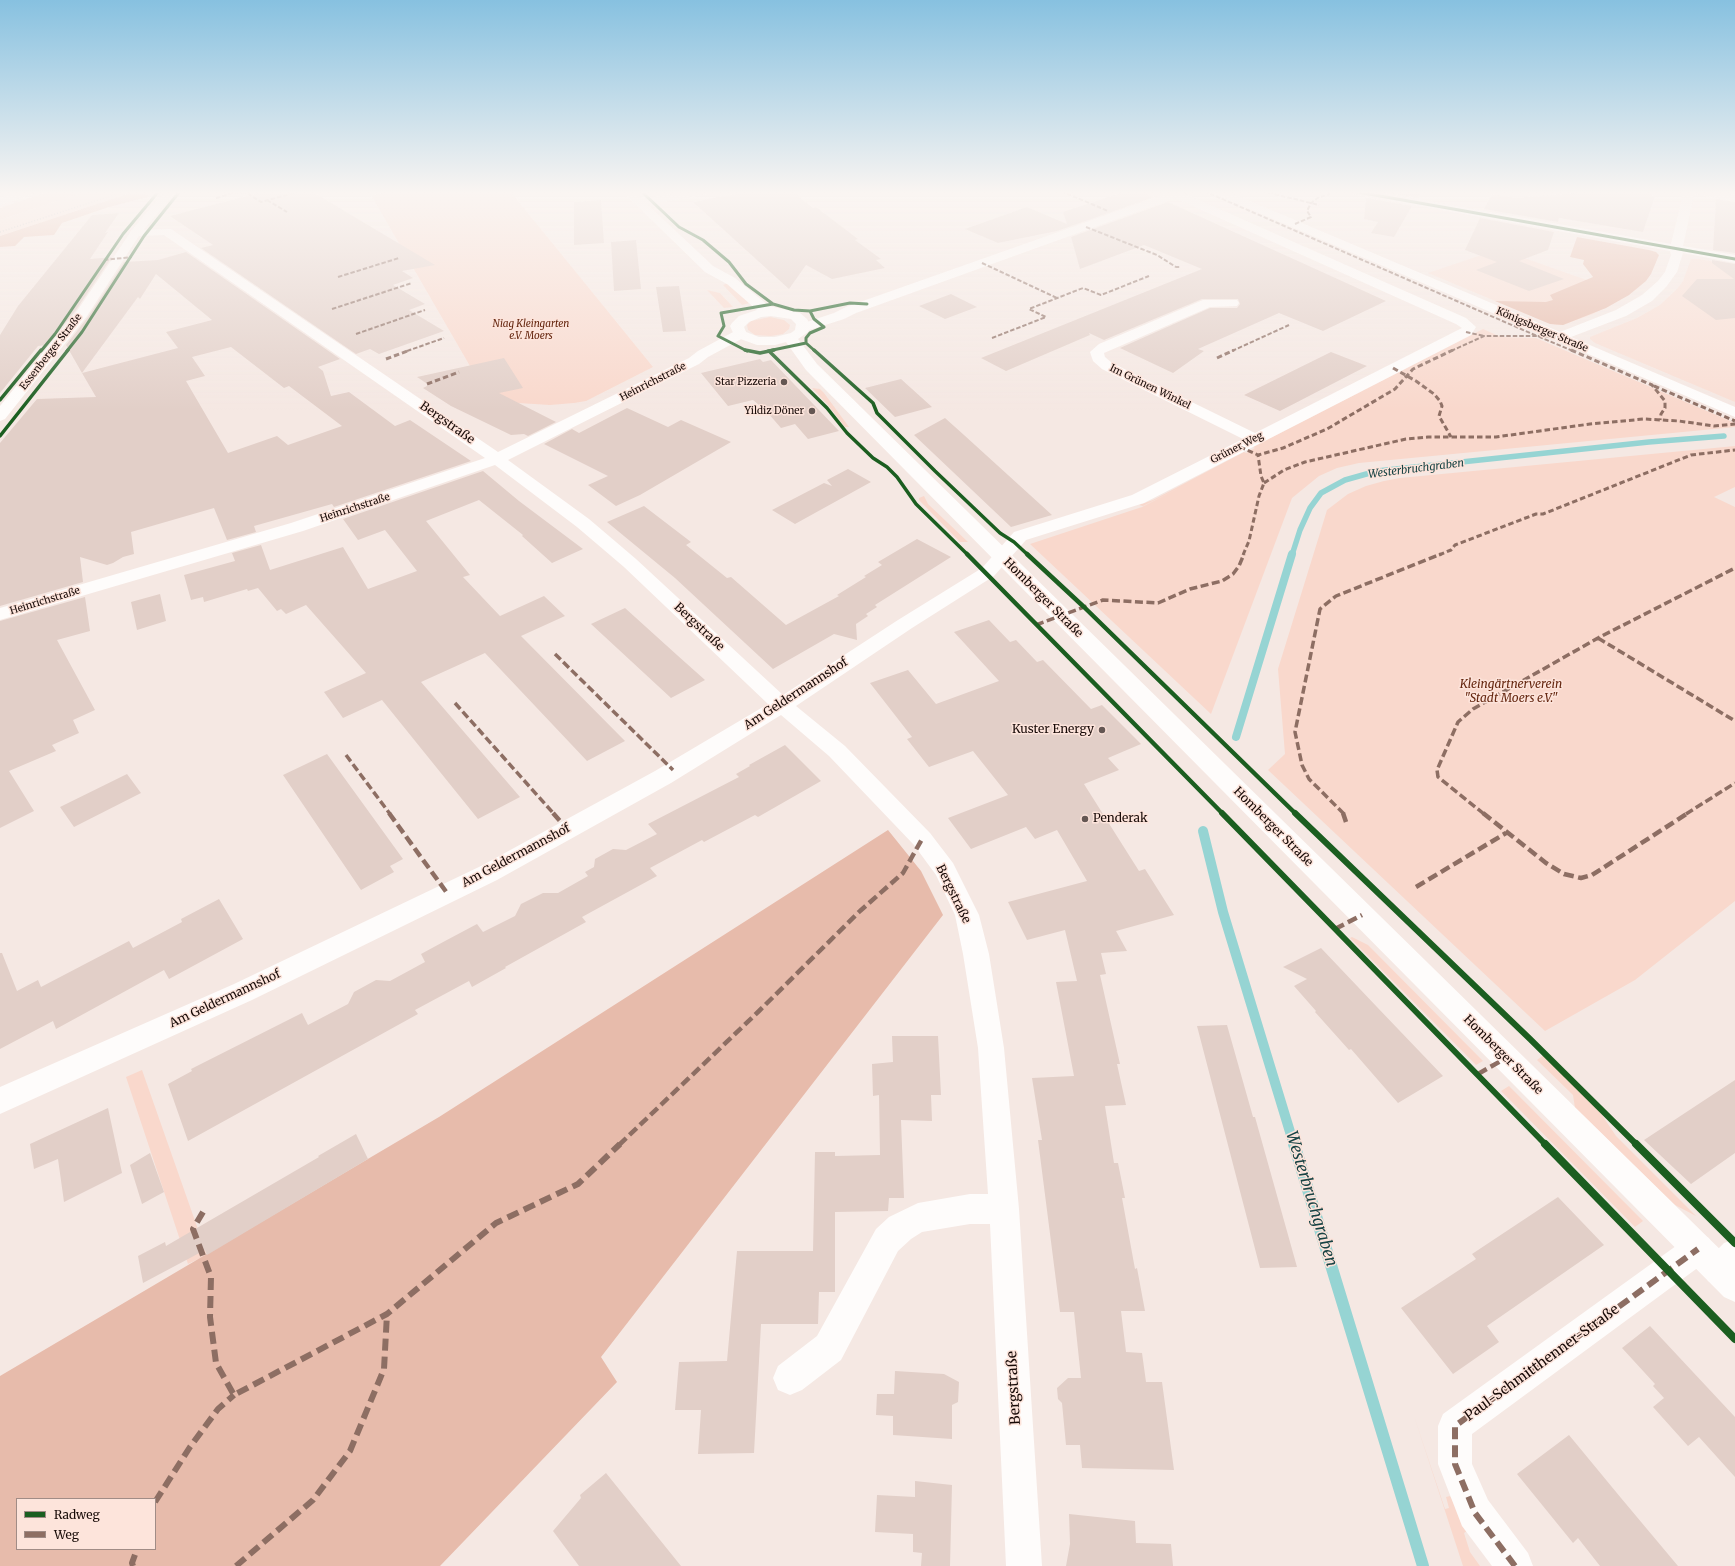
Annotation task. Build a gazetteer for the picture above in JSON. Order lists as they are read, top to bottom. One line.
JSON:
{"streets":{"street":["Königsberger Straße","Essenberger Straße","Heinrichstraße","Im Grünen Winkel","Bergstraße","Grüner Weg","Homberger Straße","Am Geldermannshof","Paul-Schmitthenner-Straße"]},"crossings":[["Heinrichstraße","Bergstraße"],["Heinrichstraße","Homberger Straße"],["Im Grünen Winkel","Grüner Weg"],["Bergstraße","Am Geldermannshof"],["Grüner Weg","Homberger Straße"],["Grüner Weg","Am Geldermannshof"],["Homberger Straße","Am Geldermannshof"],["Homberger Straße","Paul-Schmitthenner-Straße"]],"water":["Westerbruchgraben"],"parks":["Niag Kleingarten e.V. Moers","Kleingärtnerverein \"Stadt Moers e.V.\""],"places":["Star Pizzeria","Yildiz Döner","Kuster Energy","Penderak"],"legend":["Radweg","Weg"]}
